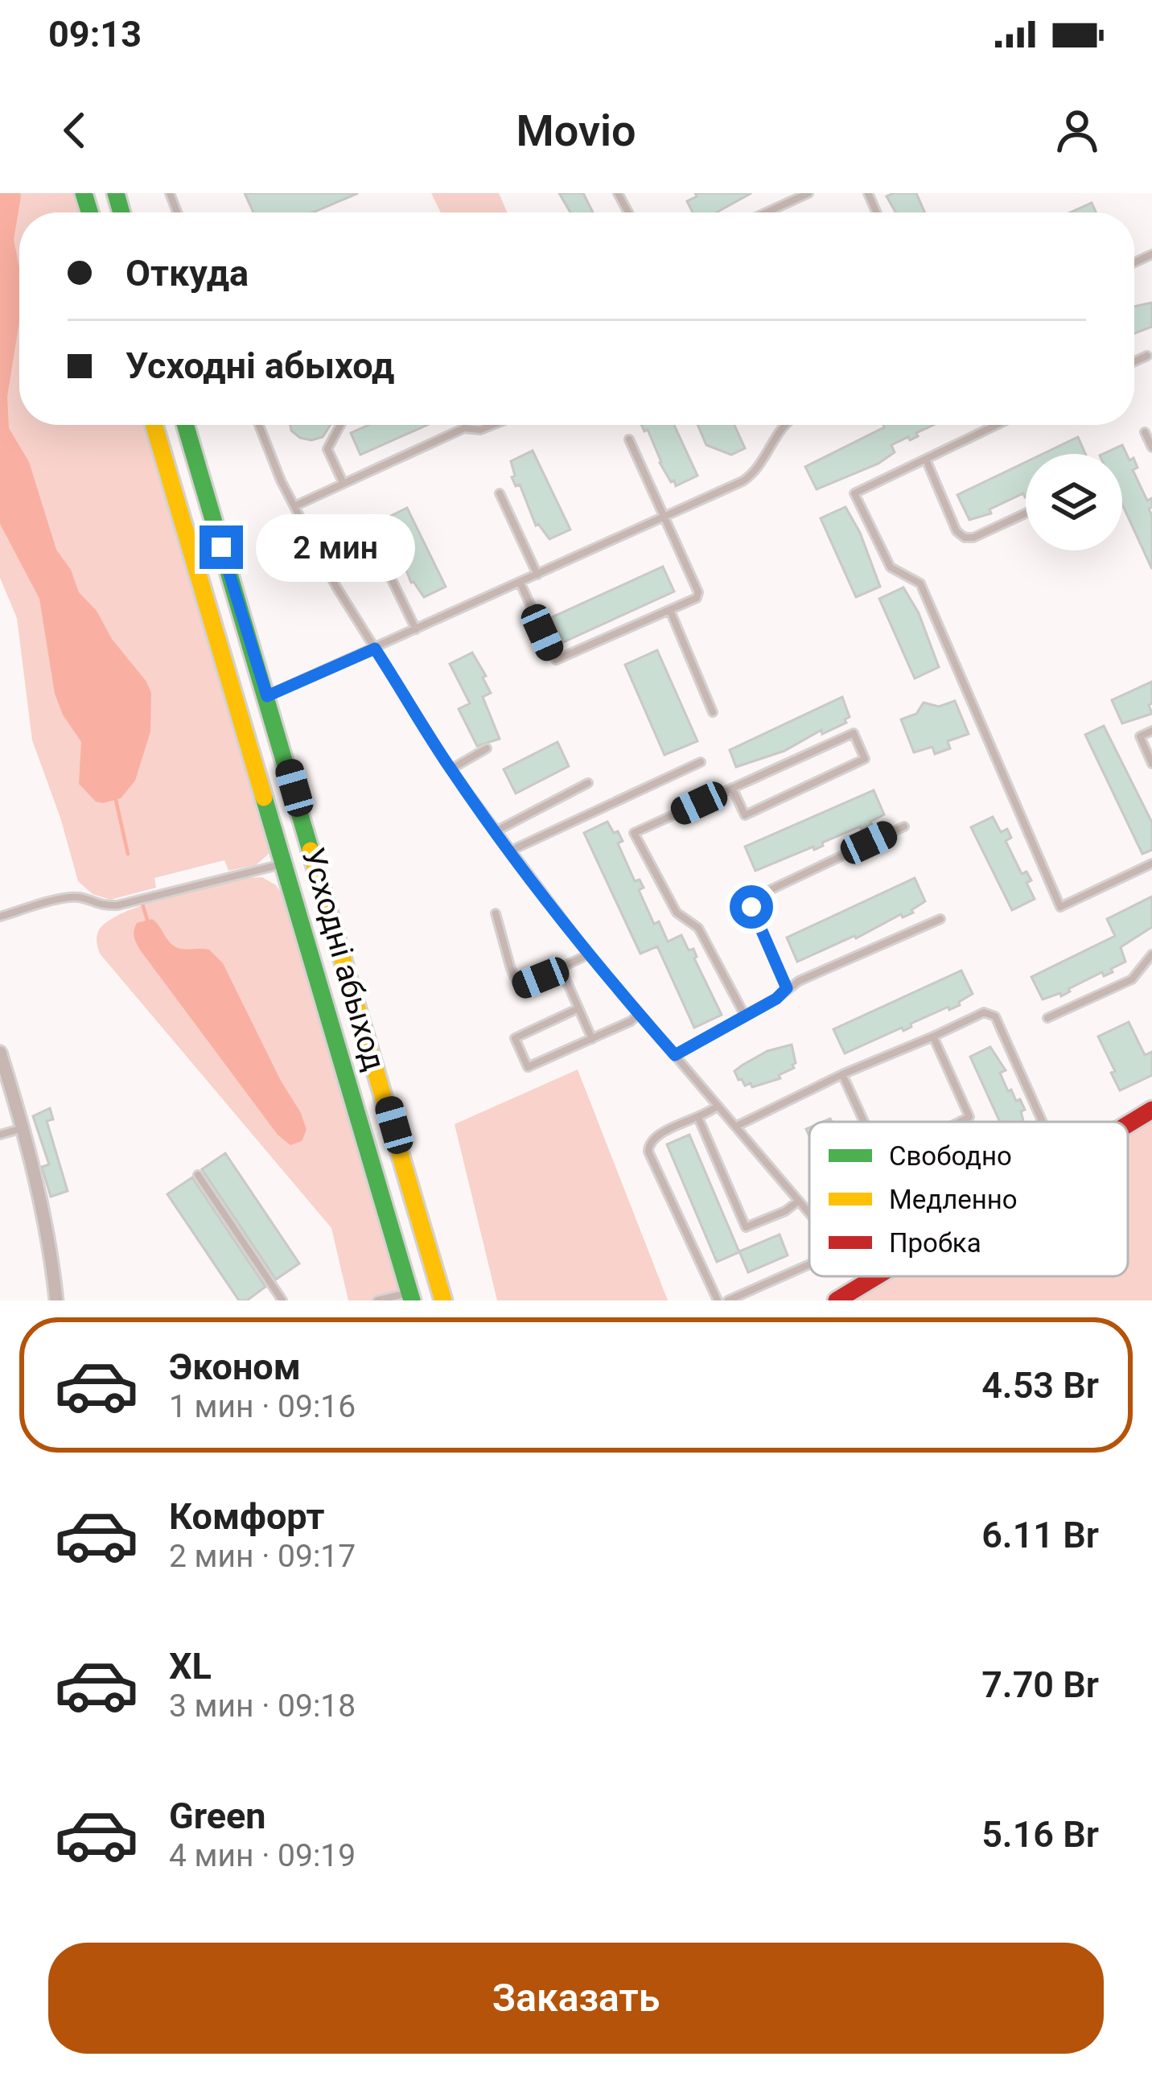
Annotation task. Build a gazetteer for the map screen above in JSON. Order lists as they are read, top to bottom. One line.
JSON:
{"streets":{"main road":["Усходні абыход"]},"legend":["Свободно","Медленно","Пробка"],"page":{"status":"09:13","header":"Movio","banner":["Откуда","Усходні абыход"],"bubble":"2 мин","list":[{"name":"Эконом","note":"1 мин · 09:16","value":"4.53 Br"},{"name":"Комфорт","note":"2 мин · 09:17","value":"6.11 Br"},{"name":"XL","note":"3 мин · 09:18","value":"7.70 Br"},{"name":"Green","note":"4 мин · 09:19","value":"5.16 Br"}],"buttons":"Заказать"}}
